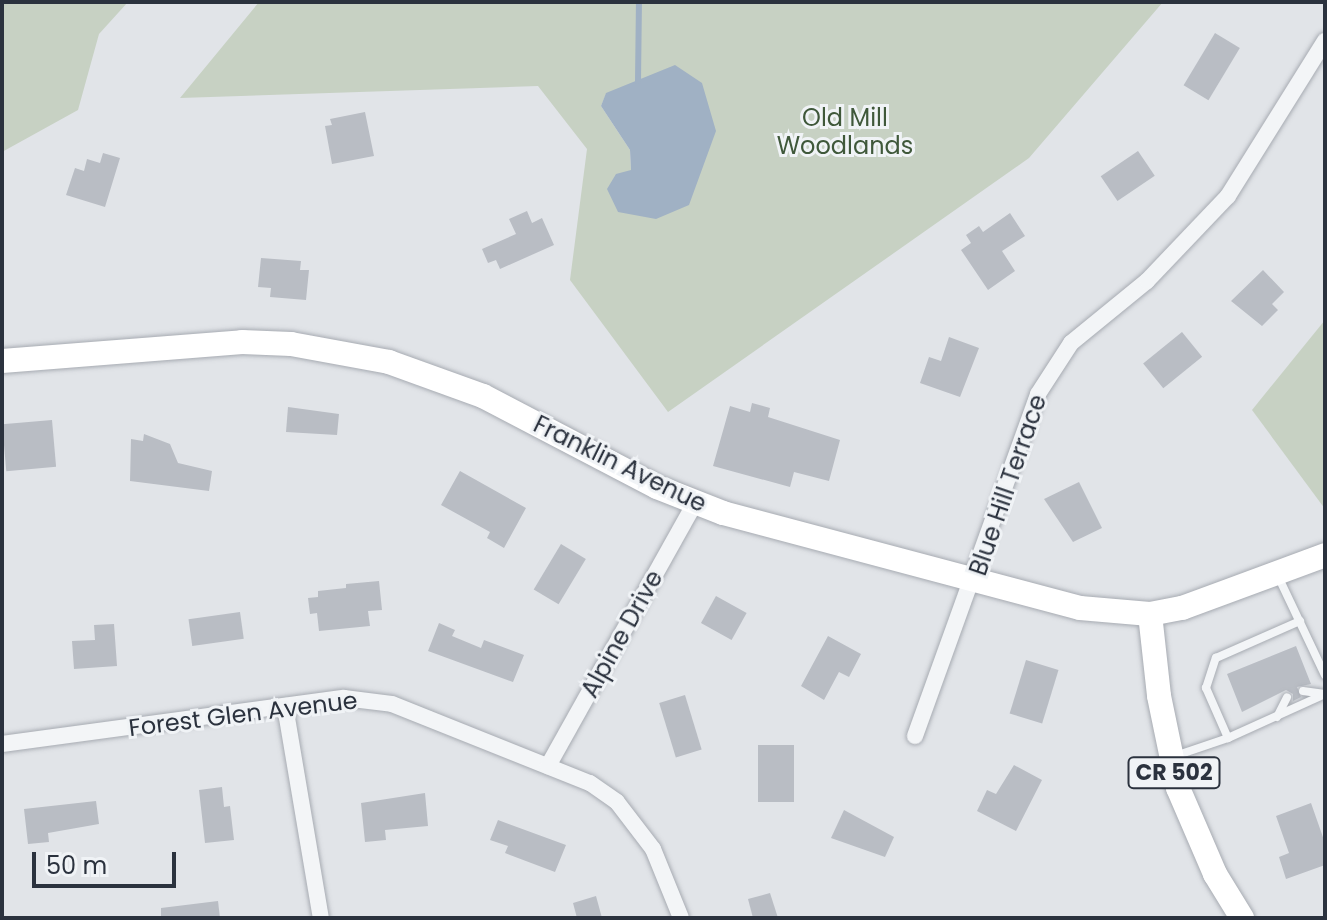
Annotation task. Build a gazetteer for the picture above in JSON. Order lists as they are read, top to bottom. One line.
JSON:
{"streets":{"main road":["Franklin Avenue","CR 502"],"street":["Blue Hill Terrace","Alpine Drive","Forest Glen Avenue"]},"crossings":[["Franklin Avenue","Blue Hill Terrace"],["Franklin Avenue","Alpine Drive"],["Franklin Avenue","CR 502"],["Alpine Drive","Forest Glen Avenue"]],"parks":["Old Mill Woodlands"],"scale_bar":"50 m"}
